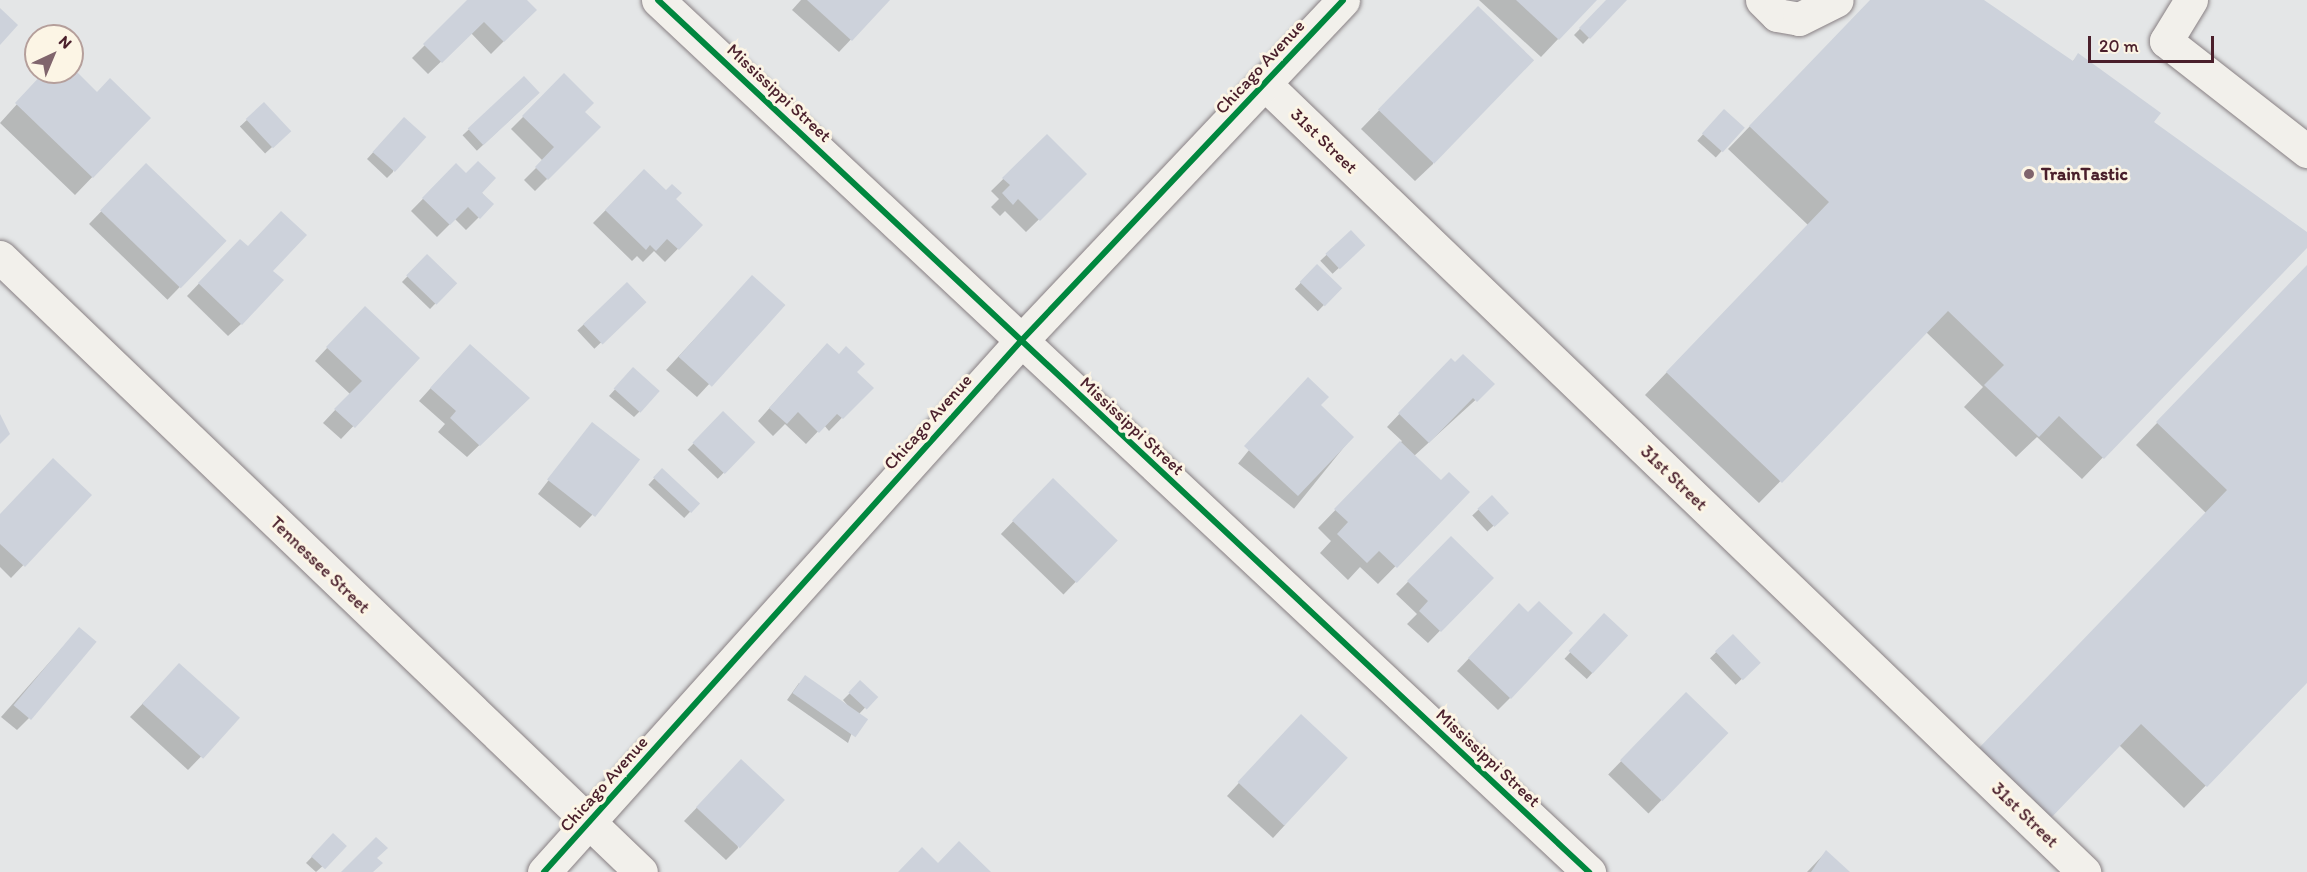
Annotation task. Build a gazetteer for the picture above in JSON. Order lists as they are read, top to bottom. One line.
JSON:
{"streets":{"street":["Chicago Avenue","Mississippi Street","31st Street","Tennessee Street"]},"crossings":[["Chicago Avenue","Mississippi Street"],["Chicago Avenue","31st Street"],["Chicago Avenue","Tennessee Street"]],"places":["TrainTastic"],"scale_bar":"20 m","north":"top right"}
